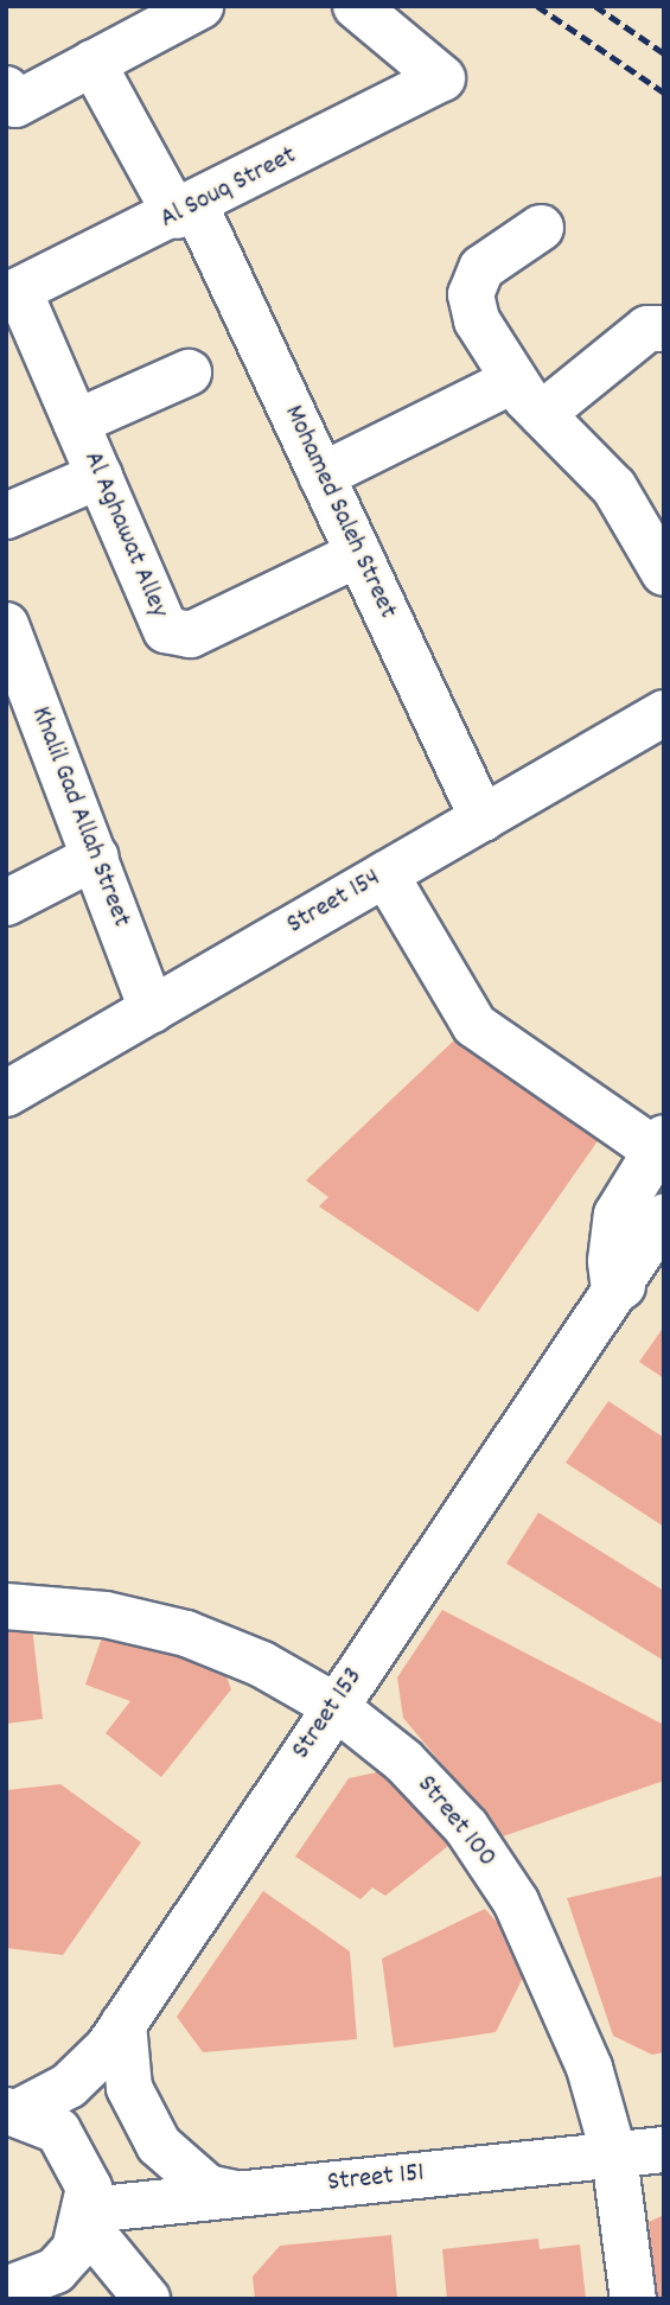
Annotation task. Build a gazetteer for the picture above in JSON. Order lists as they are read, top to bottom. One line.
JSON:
{"streets":{"street":["Al Souq Street","Mohamed Saleh Street","Al Aghawat Alley","Khalil Gad Allah Street","Street 154","Street 153","Street 100","Street 151"]},"crossings":[["Al Souq Street","Mohamed Saleh Street"],["Al Souq Street","Al Aghawat Alley"],["Mohamed Saleh Street","Al Aghawat Alley"],["Mohamed Saleh Street","Street 154"],["Khalil Gad Allah Street","Street 154"],["Street 153","Street 100"],["Street 100","Street 151"]]}
